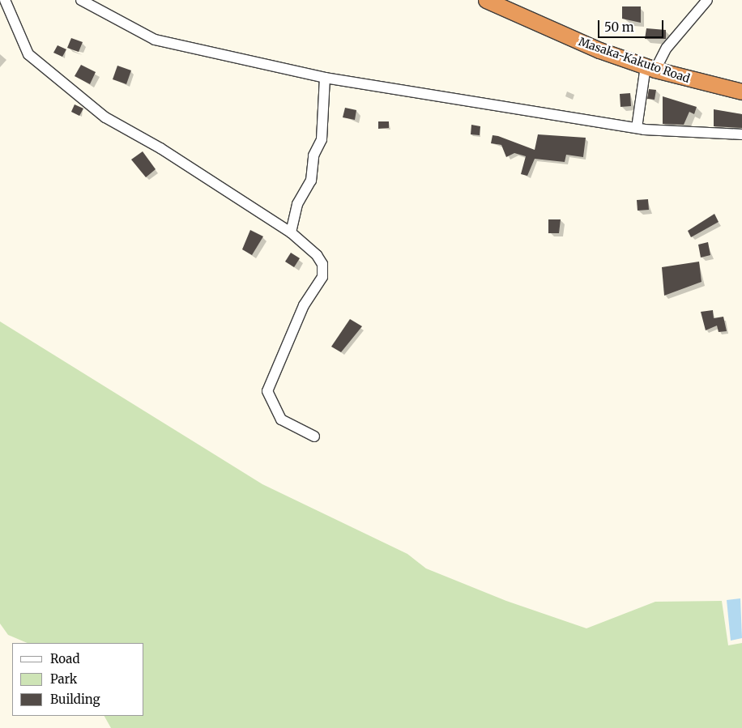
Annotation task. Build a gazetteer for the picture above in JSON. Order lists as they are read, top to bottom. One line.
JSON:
{"streets":{"highway":["Masaka-Kakuto Road"]},"legend":["Road","Park","Building"],"scale_bar":"50 m"}
